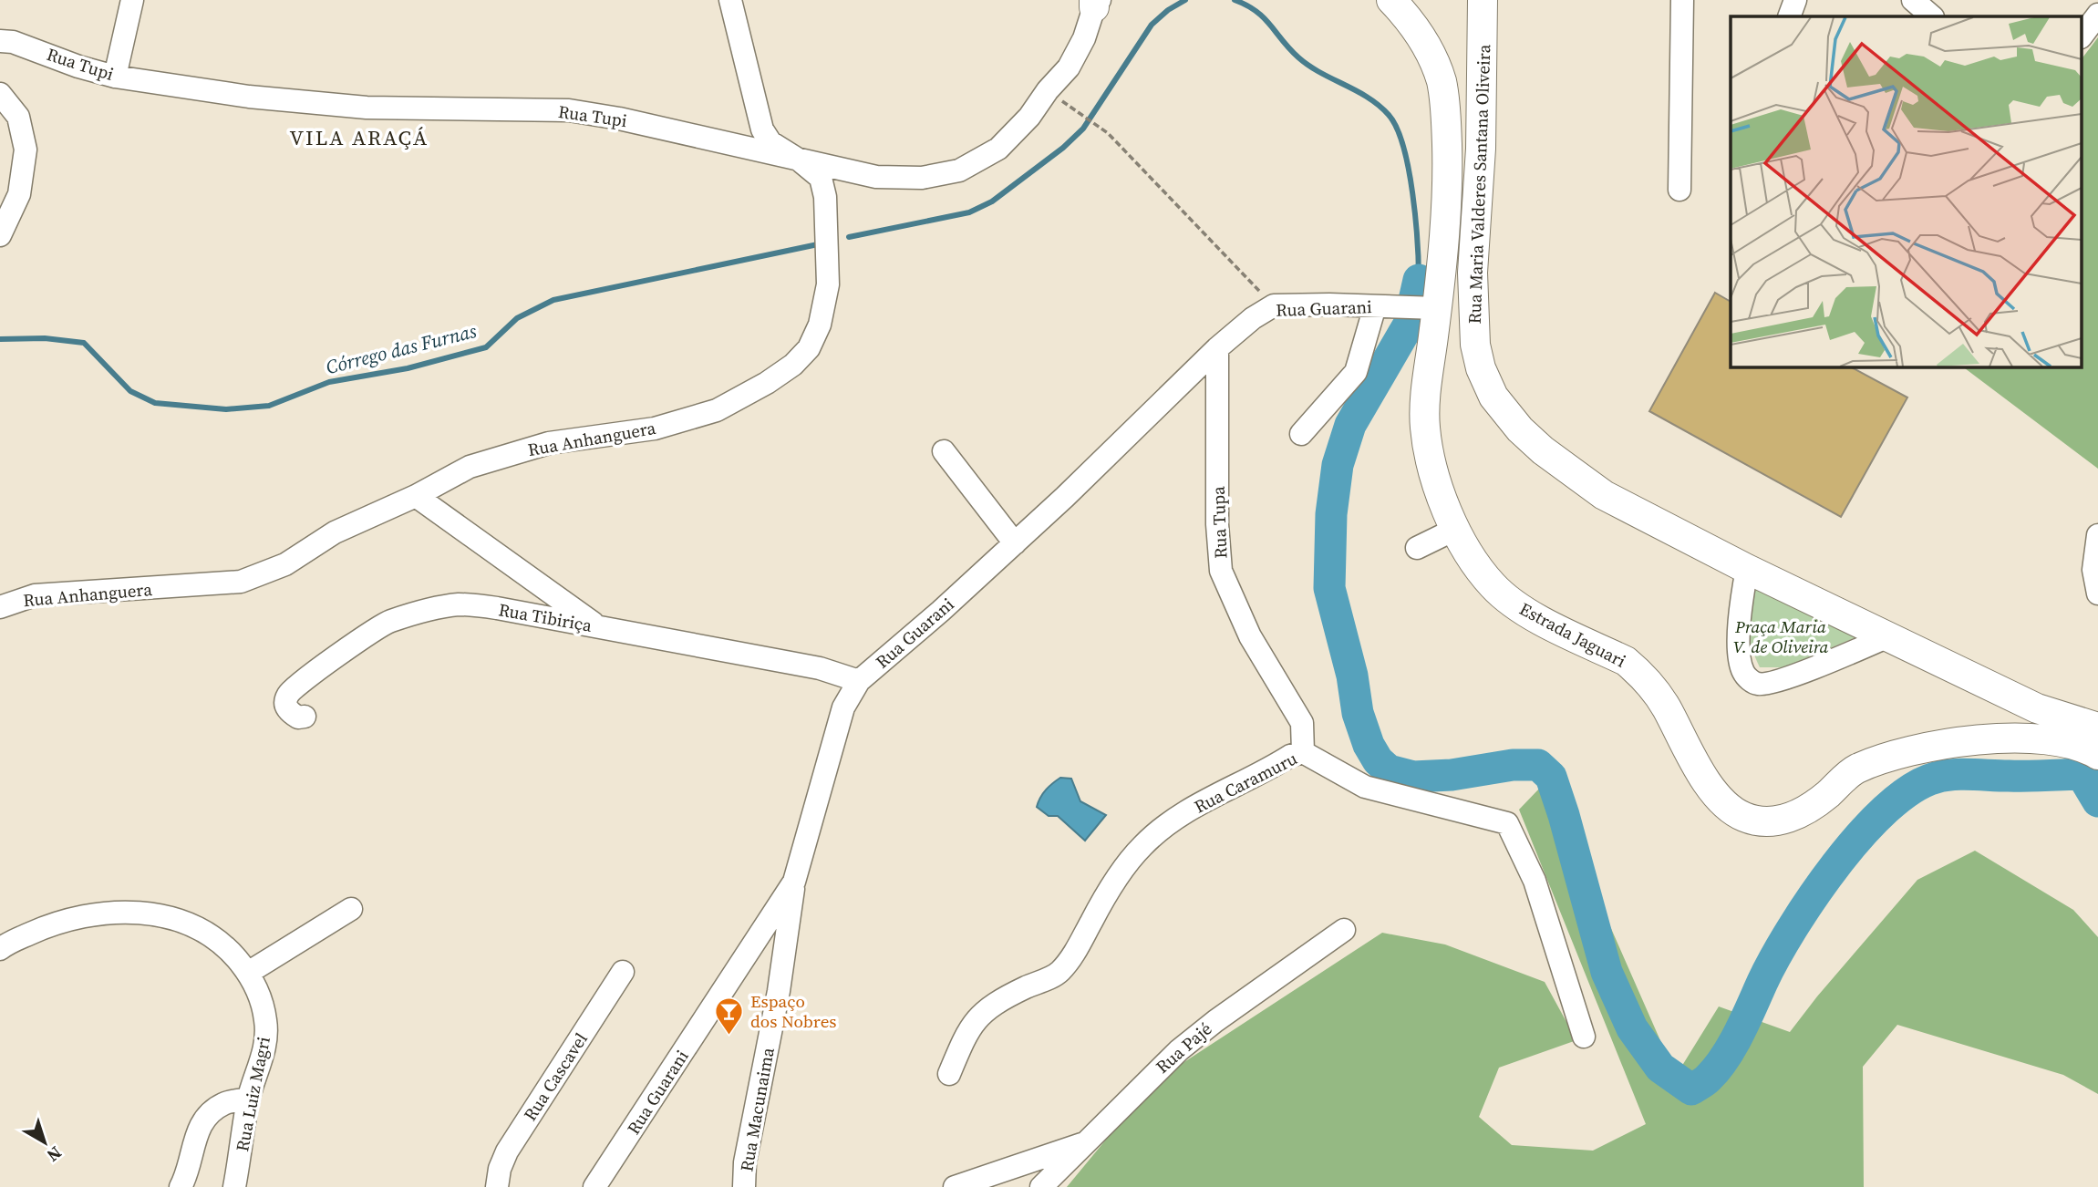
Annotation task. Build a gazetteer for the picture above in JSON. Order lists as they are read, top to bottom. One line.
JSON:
{"streets":{"main road":["Rua Maria Valderes Santana Oliveira","Estrada Jaguari"],"street":["Rua Tupi","Rua Guarani","Rua Anhanguera","Rua Tupa","Rua Tibiriça","Rua Caramuru","Rua Pajé","Rua Cascavel","Rua Luiz Magri","Rua Macunaima"]},"crossings":[["Rua Tupi","Rua Anhanguera"],["Rua Guarani","Rua Tupa"],["Rua Guarani","Rua Tibiriça"],["Rua Guarani","Estrada Jaguari"],["Rua Guarani","Rua Macunaima"],["Rua Tupa","Rua Caramuru"]],"districts":["VILA ARAÇÁ"],"water":["Córrego das Furnas"],"parks":["Praça Maria V. de Oliveira"],"places":{"bar":["Espaço dos Nobres"]},"north":"bottom right"}
